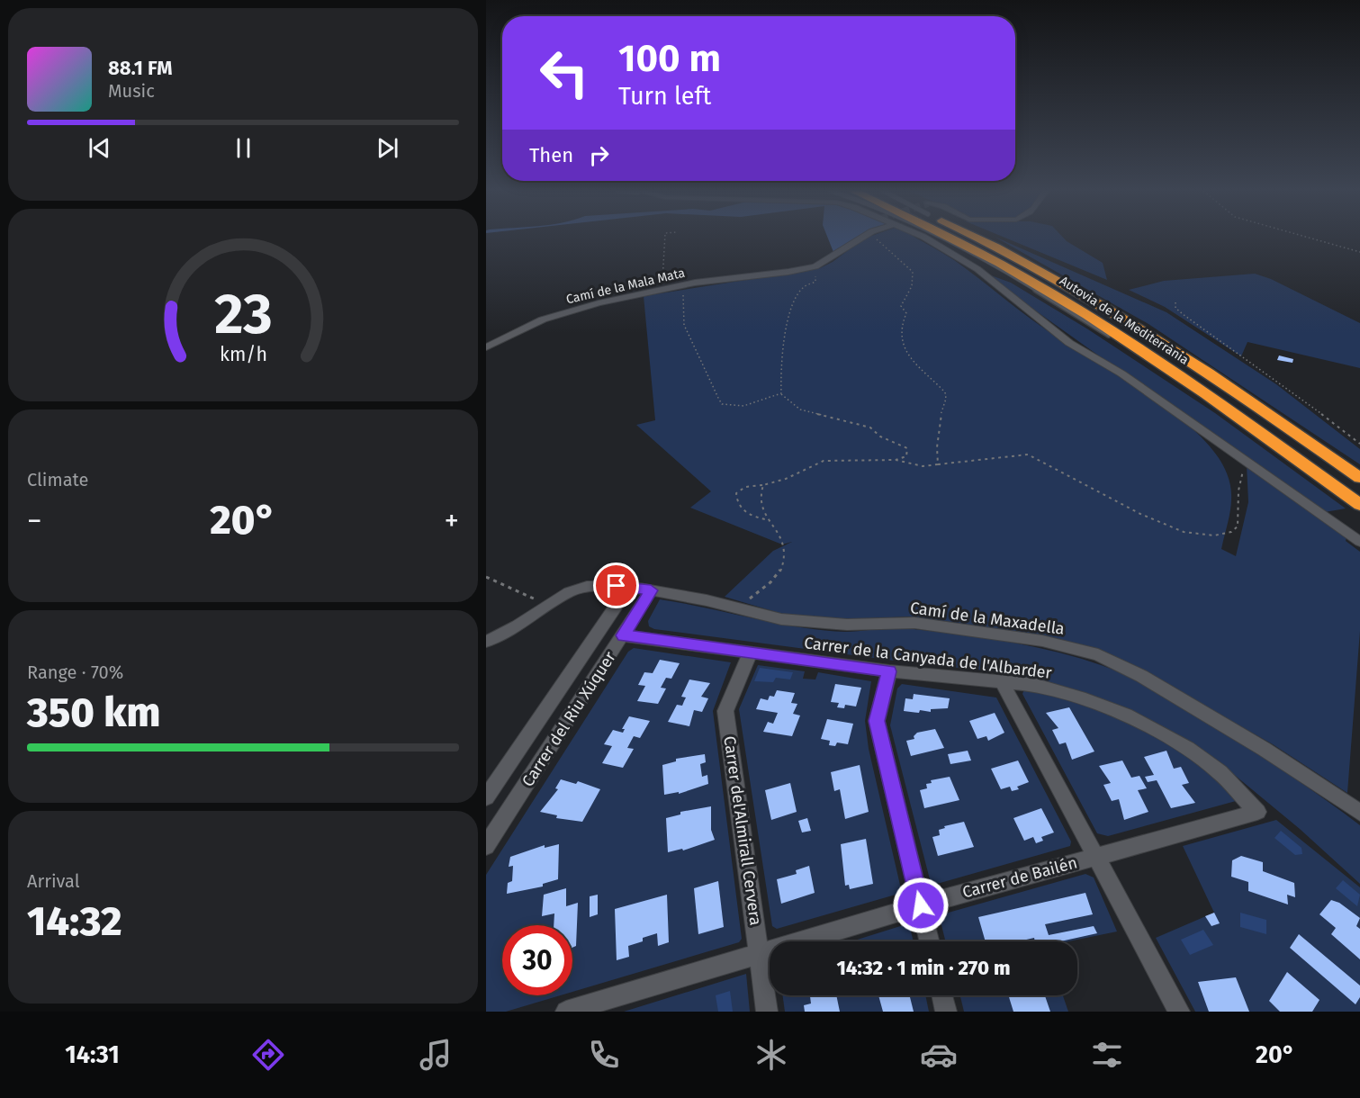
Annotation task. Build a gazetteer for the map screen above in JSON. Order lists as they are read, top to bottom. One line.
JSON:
{"streets":{"highway":["Autovia de la Mediterrània"],"street":["Camí de la Mala Mata","Camí de la Maxadella","Carrer de la Canyada de l'Albarder","Carrer del Riu Xúquer","Carrer del'Almirall Cervera","Carrer de Bailén"]},"crossings":[["Camí de la Maxadella","Carrer del Riu Xúquer"],["Carrer de la Canyada de l'Albarder","Carrer del Riu Xúquer"],["Carrer de la Canyada de l'Albarder","Carrer del'Almirall Cervera"],["Carrer de la Canyada de l'Albarder","Carrer de Bailén"],["Carrer del'Almirall Cervera","Carrer de Bailén"]],"page":{"turn":["100 m","Turn left"],"song":["88.1 FM","Music"],"then":"Then","tile":["Climate",["Range · 70%","350 km"],["Arrival","14:32"]],"heat":["−","20°","+"],"limit":"30","trip":"14:32 · 1 min · 270 m","tabs":["14:31","20°"],"gauge":["23","km/h"]}}
